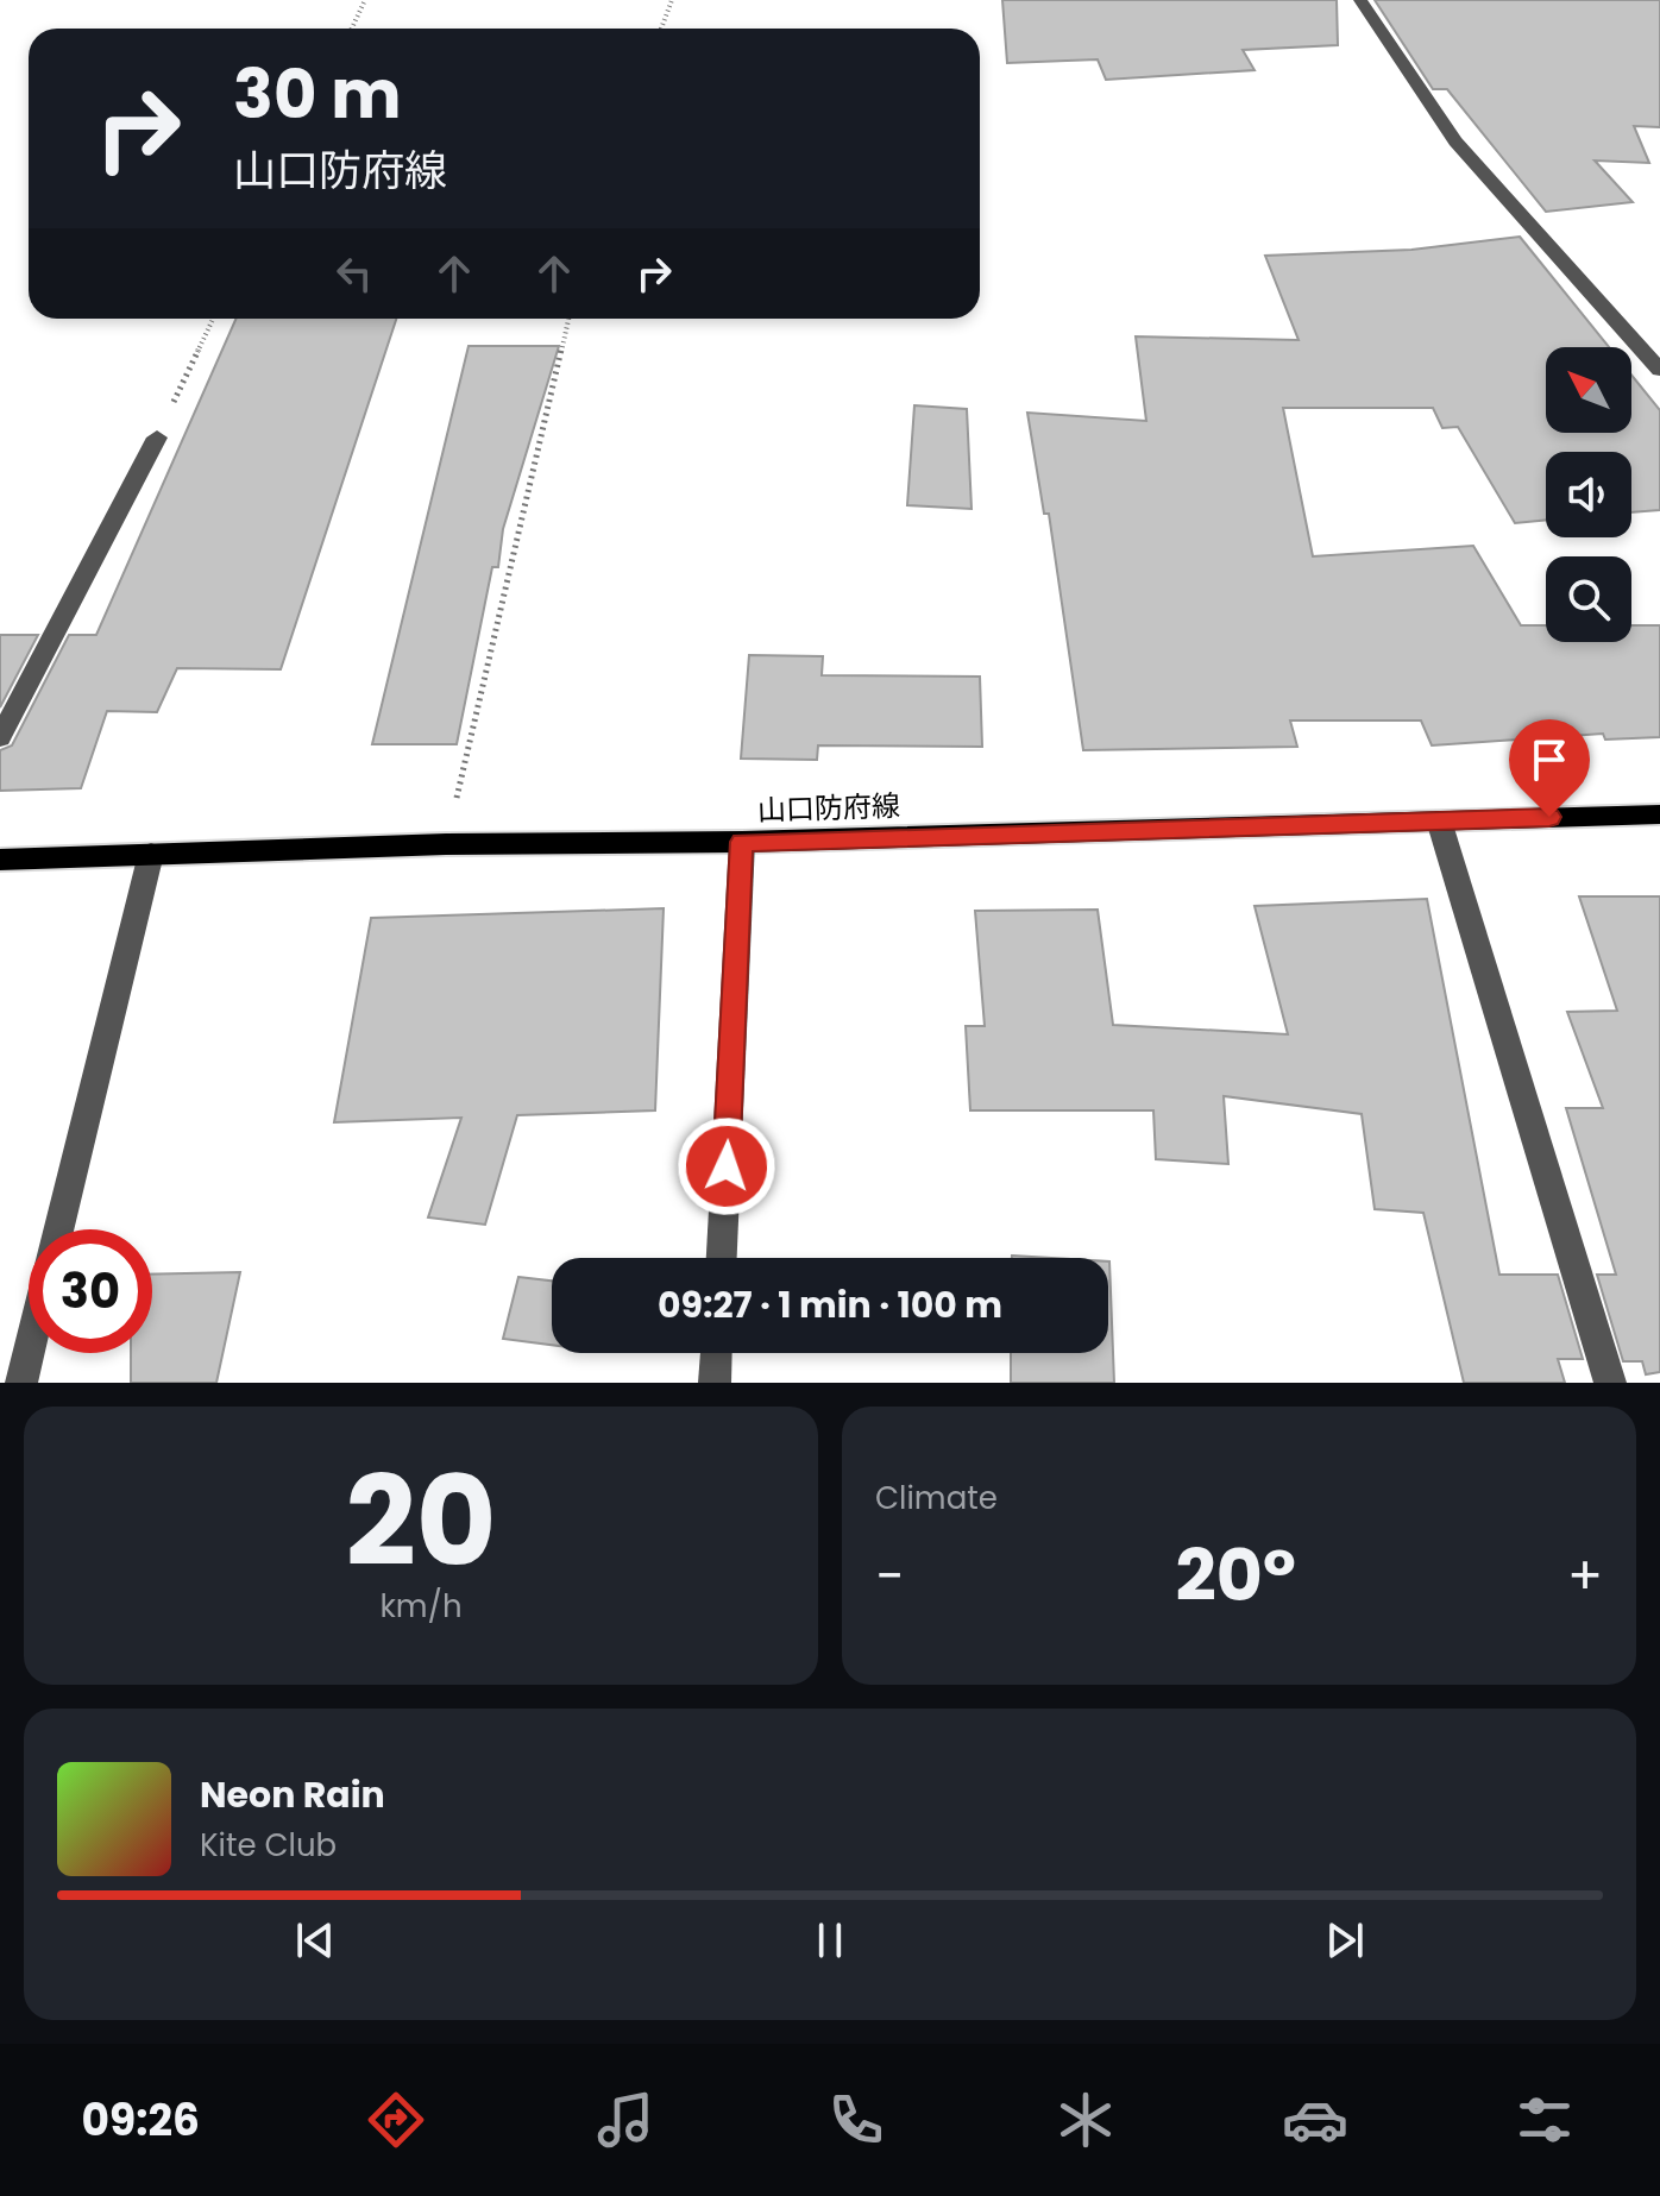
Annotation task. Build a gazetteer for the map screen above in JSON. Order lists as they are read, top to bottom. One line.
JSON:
{"streets":{"main road":["山口防府線"]},"north":"top left","page":{"turn":["30 m","山口防府線"],"limit":"30","trip":"09:27 · 1 min · 100 m","tile":[["20","km/h"],"Climate"],"heat":["−","20°","+"],"song":["Neon Rain","Kite Club"],"tabs":"09:26"}}
